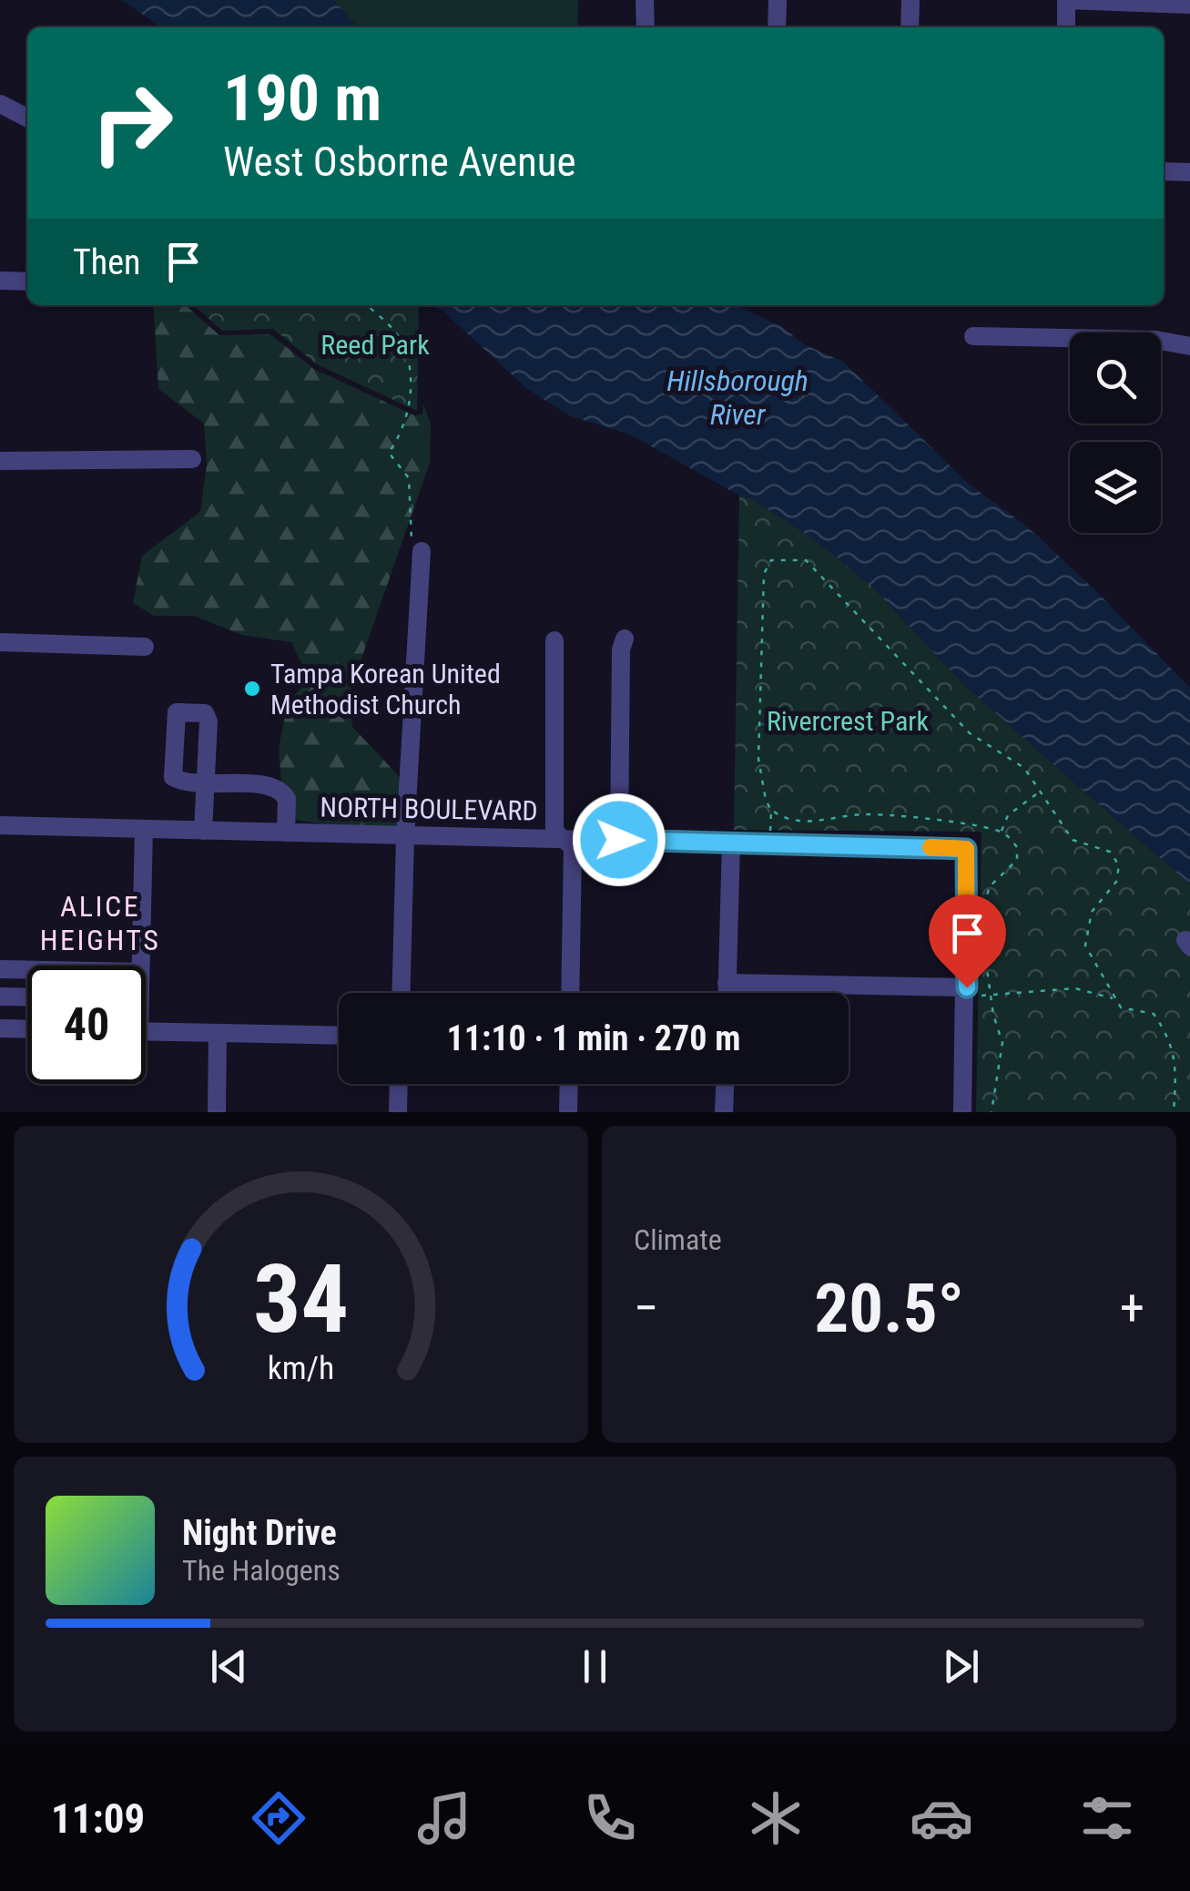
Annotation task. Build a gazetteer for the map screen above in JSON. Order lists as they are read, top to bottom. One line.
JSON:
{"streets":{"street":["NORTH BOULEVARD"]},"districts":["ALICE HEIGHTS"],"water":["Hillsborough River"],"parks":["Reed Park","Rivercrest Park"],"places":["Tampa Korean United Methodist Church"],"page":{"turn":["190 m","West Osborne Avenue"],"then":"Then","limit":"40","trip":"11:10 · 1 min · 270 m","tile":"Climate","heat":["−","20.5°","+"],"song":["Night Drive","The Halogens"],"tabs":"11:09","gauge":["34","km/h"]}}
